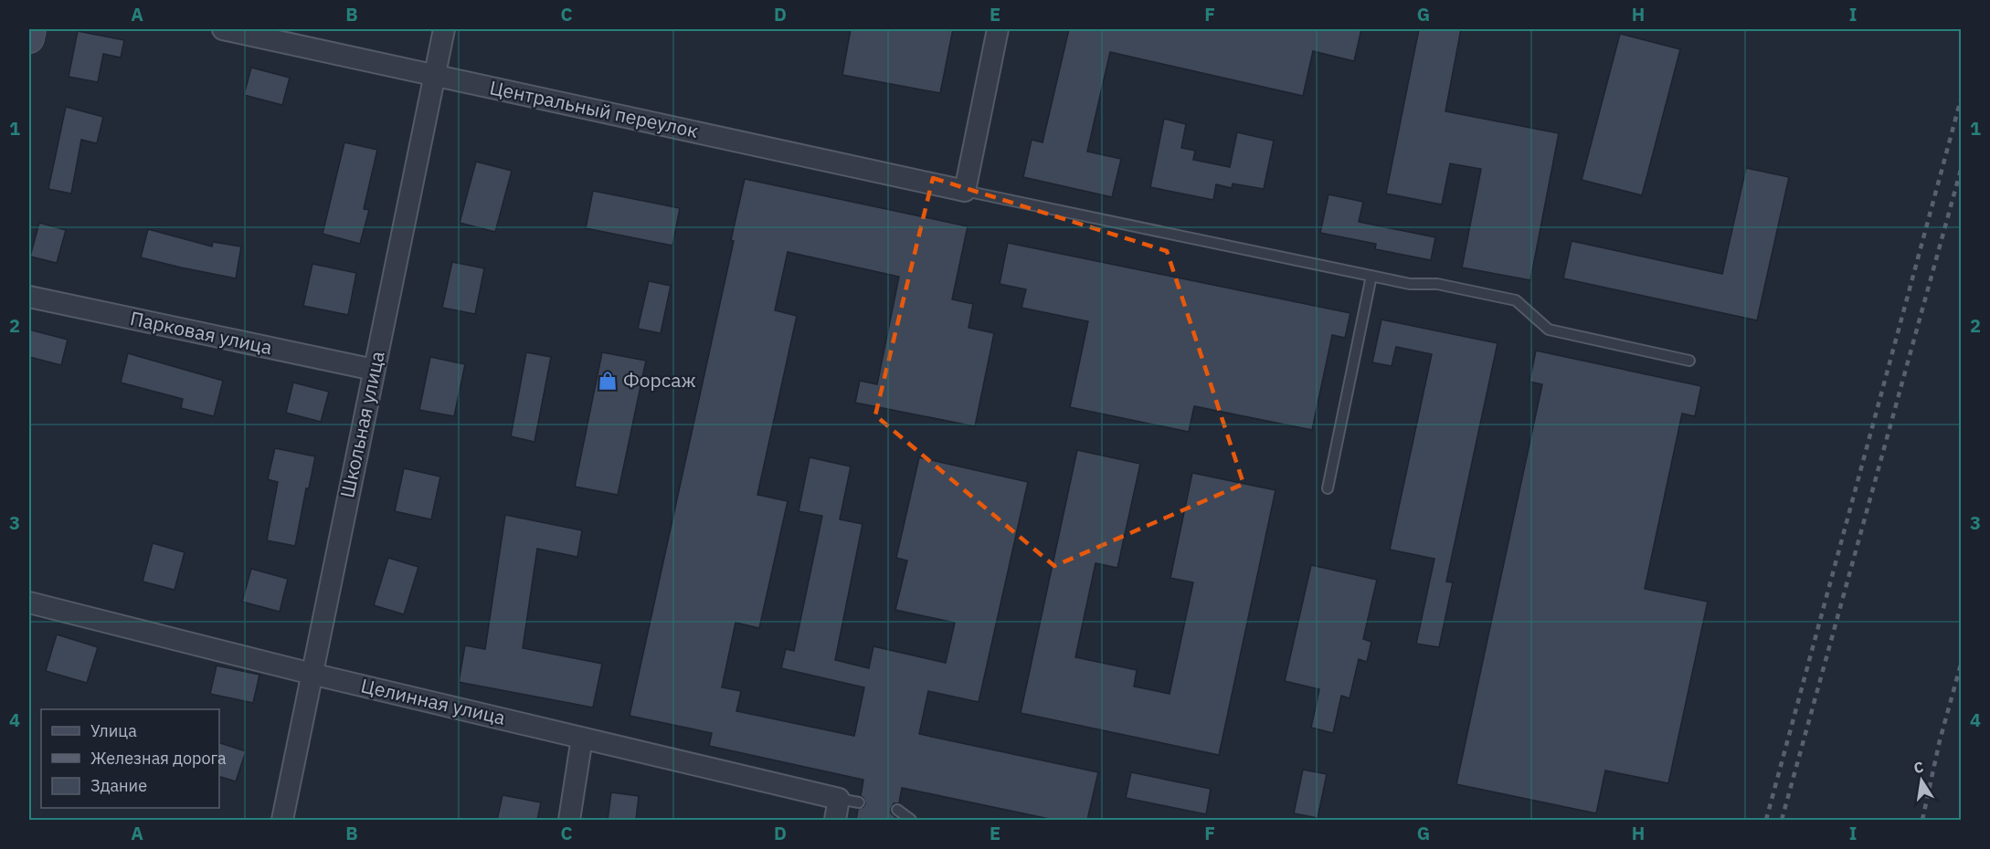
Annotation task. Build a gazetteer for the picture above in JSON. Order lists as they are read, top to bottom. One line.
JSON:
{"streets":{"street":["Центральный переулок","Парковая улица","Школьная улица","Целинная улица"]},"crossings":[["Центральный переулок","Школьная улица"],["Парковая улица","Школьная улица"],["Школьная улица","Целинная улица"]],"places":{"shop":["Форсаж"]},"legend":["Улица","Железная дорога","Здание"],"north":"top","grid":{"columns":["A","B","C","D","E","F","G","H","I"],"rows":["1","2","3","4"]}}
